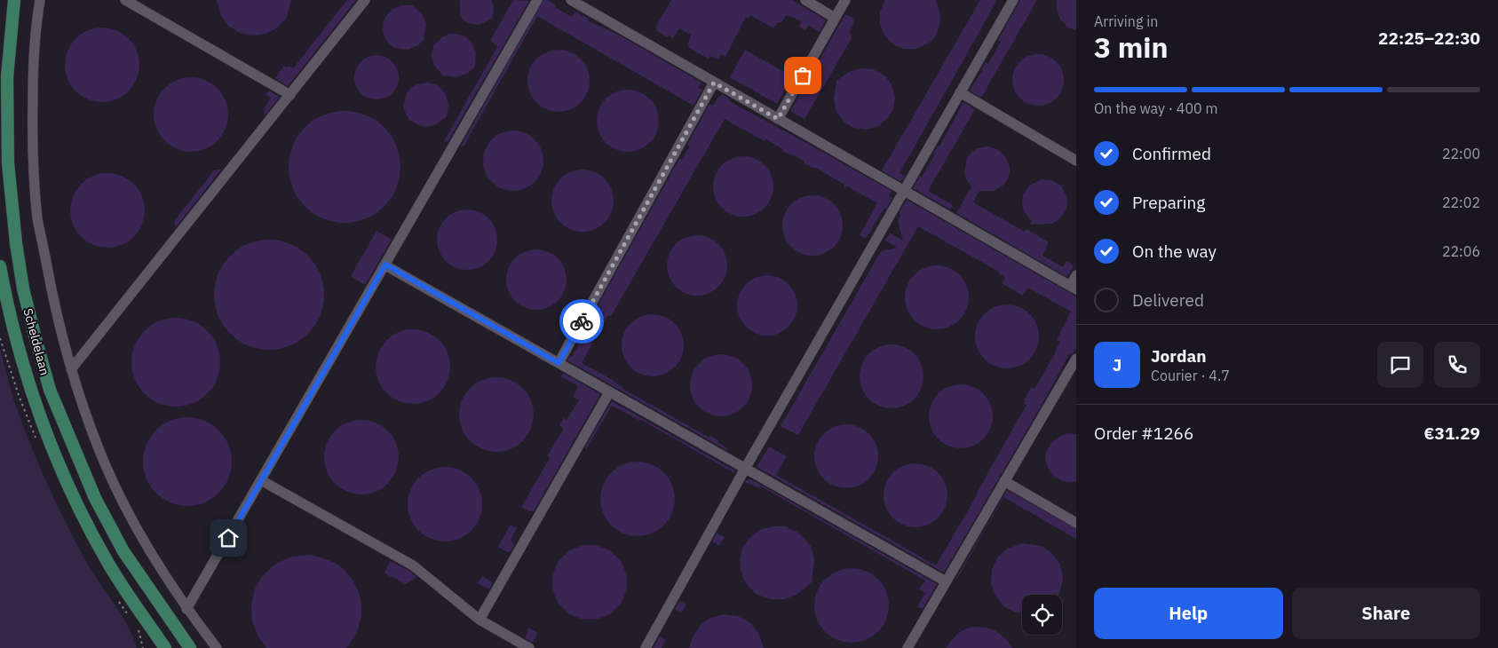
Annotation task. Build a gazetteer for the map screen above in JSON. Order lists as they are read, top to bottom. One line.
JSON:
{"streets":{"main road":["Scheldelaan"]},"page":{"heading":["3 min","Arriving in","22:25–22:30"],"panel":["Jordan","Courier · 4.7","Order #1266","€31.29"],"bar":"On the way · 400 m","list":[["Confirmed","22:00"],["Preparing","22:02"],["On the way","22:06"],"Delivered"],"round":"J","buttons":["Help","Share"]}}
